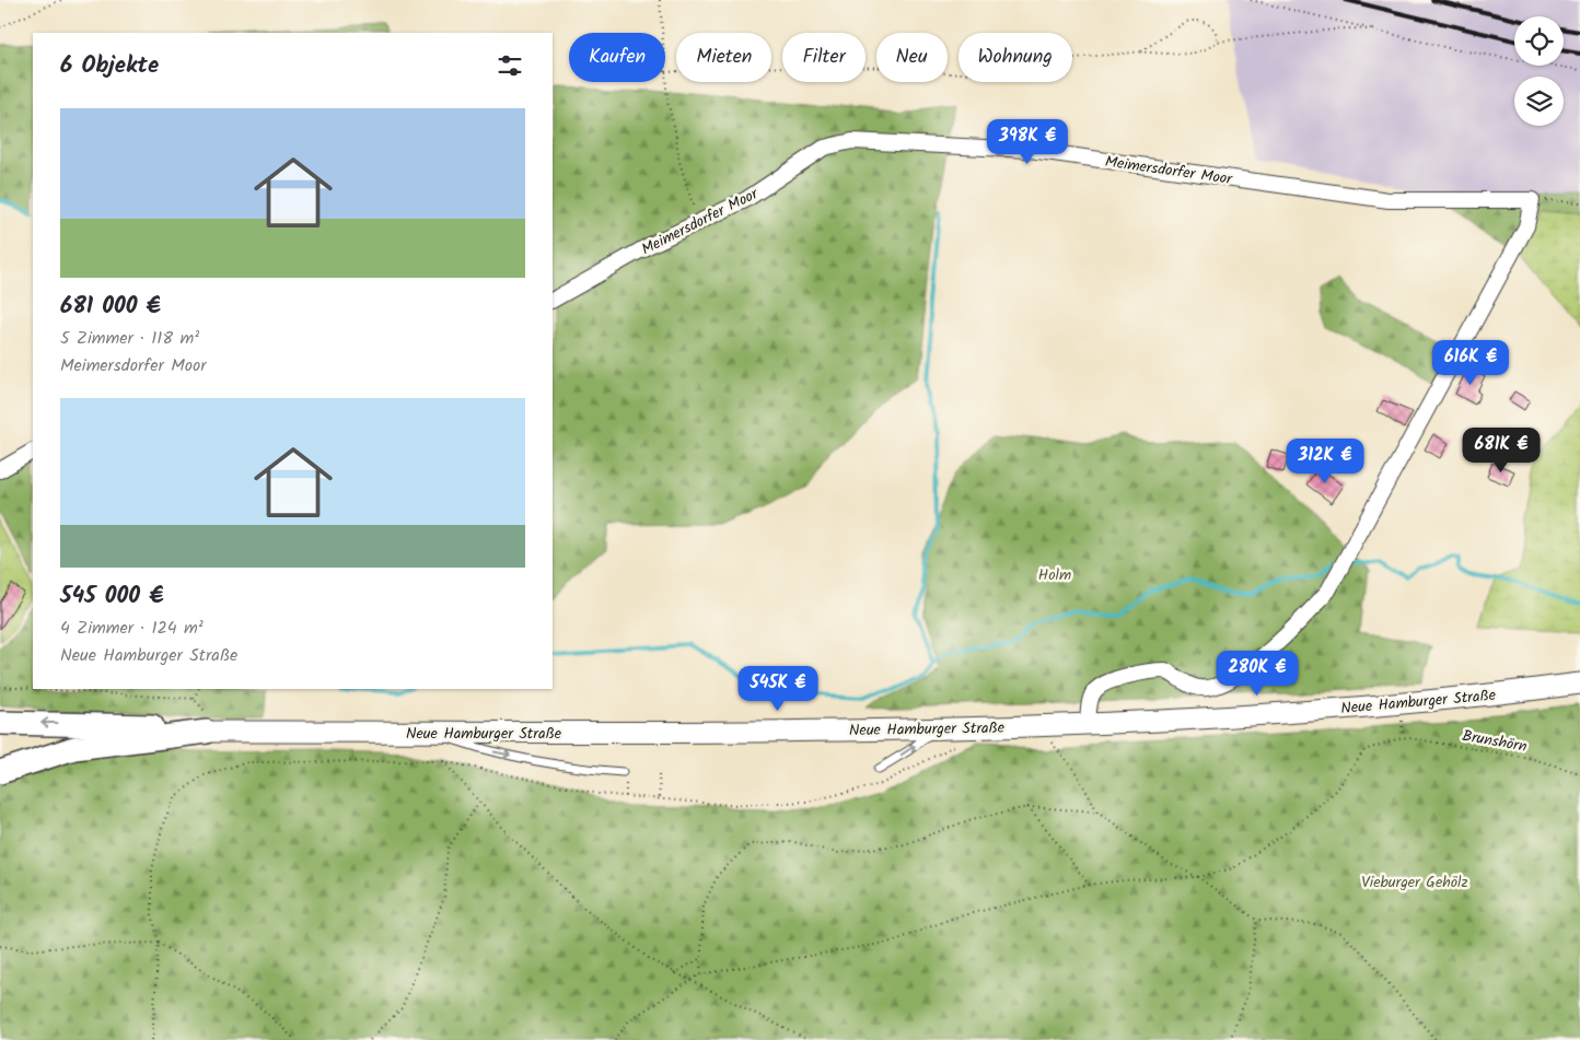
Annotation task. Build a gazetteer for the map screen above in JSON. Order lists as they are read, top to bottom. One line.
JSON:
{"streets":{"main road":["Neue Hamburger Straße"],"street":["Meimersdorfer Moor"],"path":["Brunshörn"]},"parks":["Holm","Vieburger Gehölz"],"page":{"chip":["Kaufen","Mieten","Filter","Neu","Wohnung"],"heading":"6 Objekte","list":[{"name":"681 000 €","note":"5 Zimmer · 118 m² · Meimersdorfer Moor"},{"name":"545 000 €","note":"4 Zimmer · 124 m² · Neue Hamburger Straße"}],"price":["398K €","616K €","681K €","312K €","280K €","545K €"]}}
